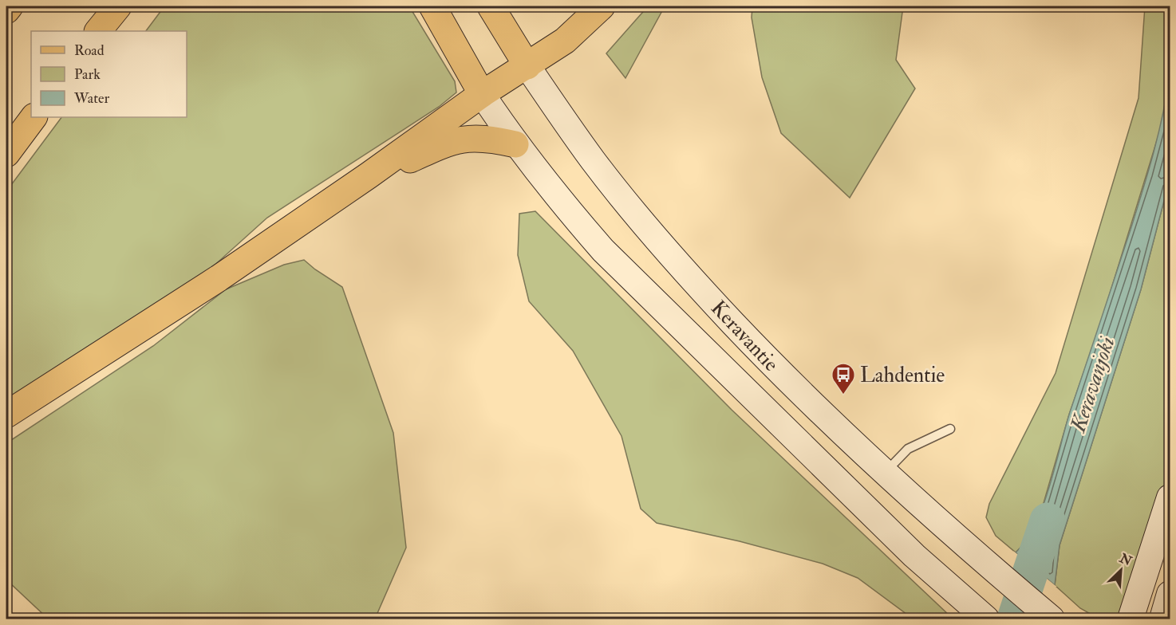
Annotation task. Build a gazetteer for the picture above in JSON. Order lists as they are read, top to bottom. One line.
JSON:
{"streets":{"main road":["Keravantie"]},"water":["Keravanjoki"],"places":{"bus stop":["Lahdentie"]},"legend":["Road","Park","Water"],"north":"top right"}
